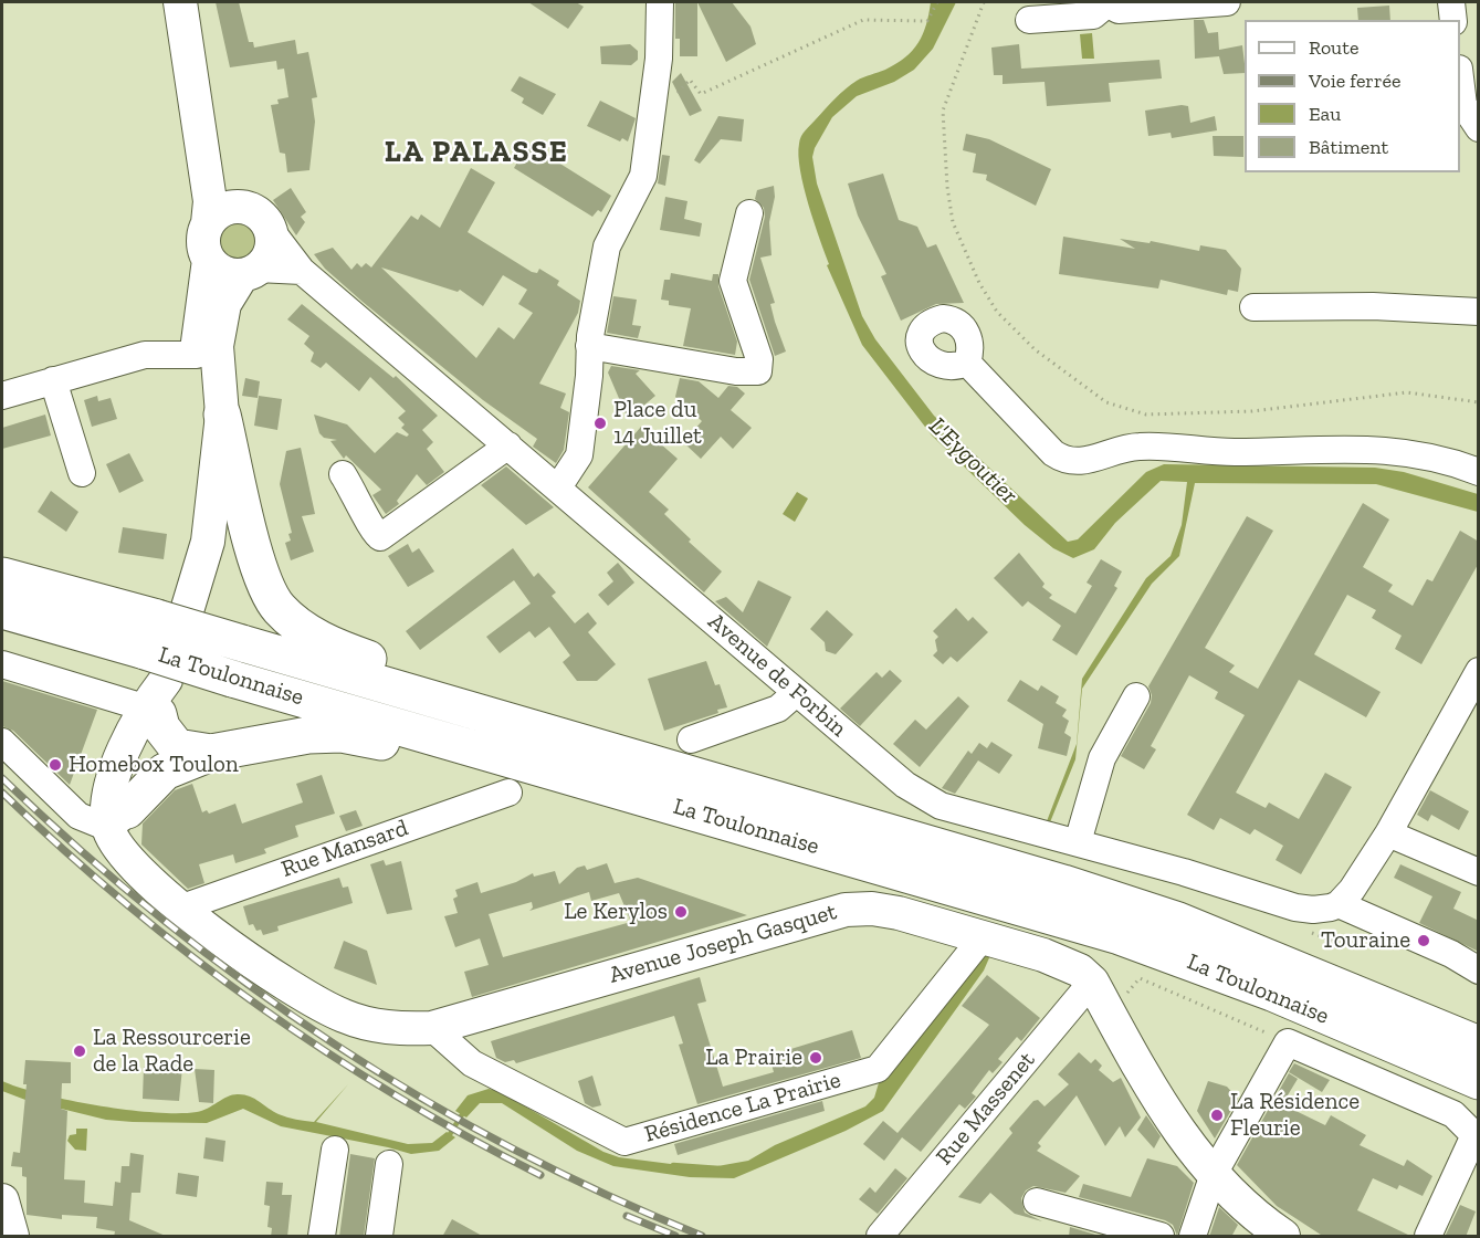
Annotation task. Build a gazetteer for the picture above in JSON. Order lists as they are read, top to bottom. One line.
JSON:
{"streets":{"highway":["La Toulonnaise"],"main road":["Avenue Joseph Gasquet"],"street":["Avenue de Forbin","Rue Mansard","Résidence La Prairie","Rue Massenet"]},"crossings":[["Avenue de Forbin","Avenue Joseph Gasquet"],["Rue Mansard","Avenue Joseph Gasquet"],["Avenue Joseph Gasquet","Résidence La Prairie"],["Avenue Joseph Gasquet","Rue Massenet"]],"districts":["LA PALASSE"],"water":["L'Eygoutier"],"places":["Place du 14 Juillet","Homebox Toulon","Le Kerylos","Touraine","La Ressourcerie de la Rade","La Prairie","La Résidence Fleurie"],"legend":["Route","Voie ferrée","Eau","Bâtiment"]}
